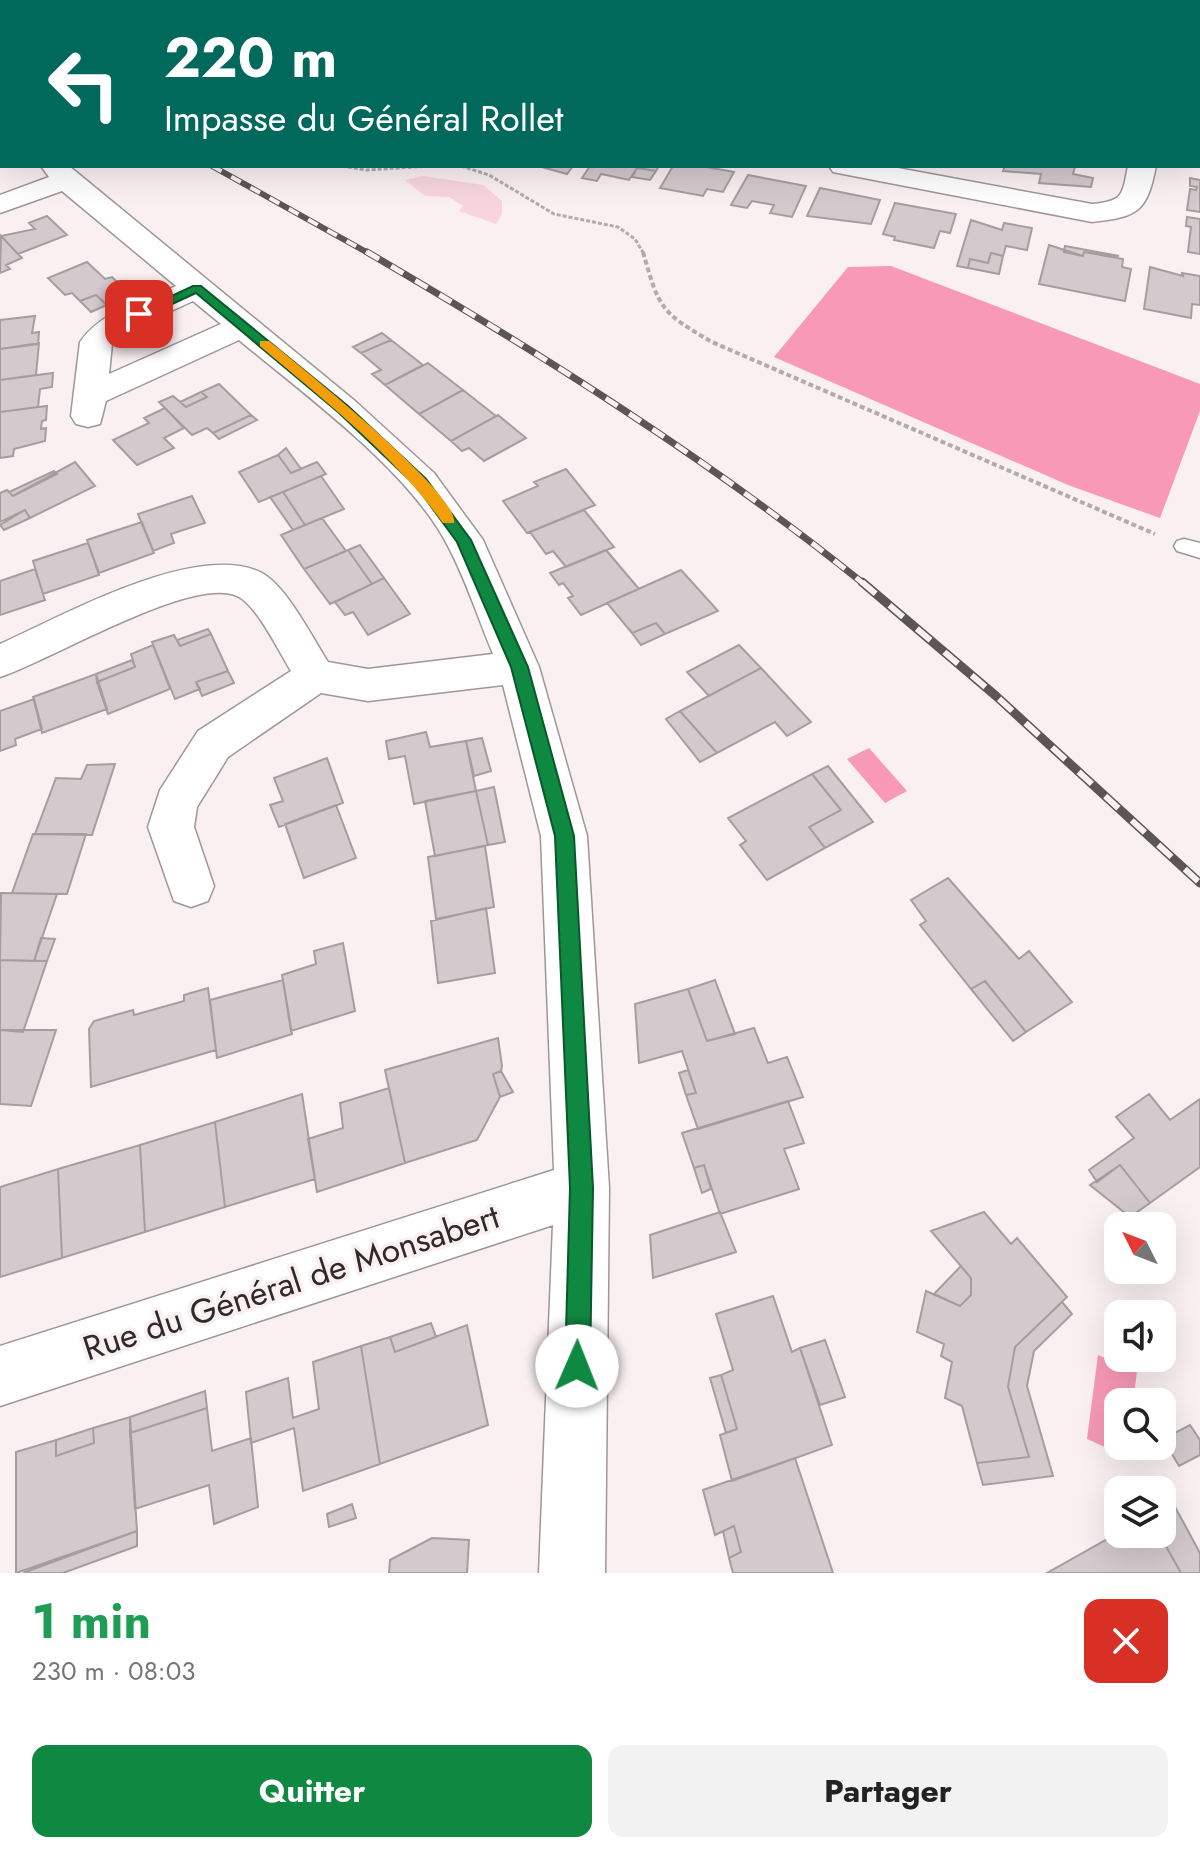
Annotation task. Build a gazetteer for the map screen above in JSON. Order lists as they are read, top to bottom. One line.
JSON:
{"streets":{"street":["Rue du Général de Monsabert"]},"north":"top left","page":{"turn":["220 m","Impasse du Général Rollet"],"heading":["1 min","230 m · 08:03"],"buttons":["Quitter","Partager"]}}
